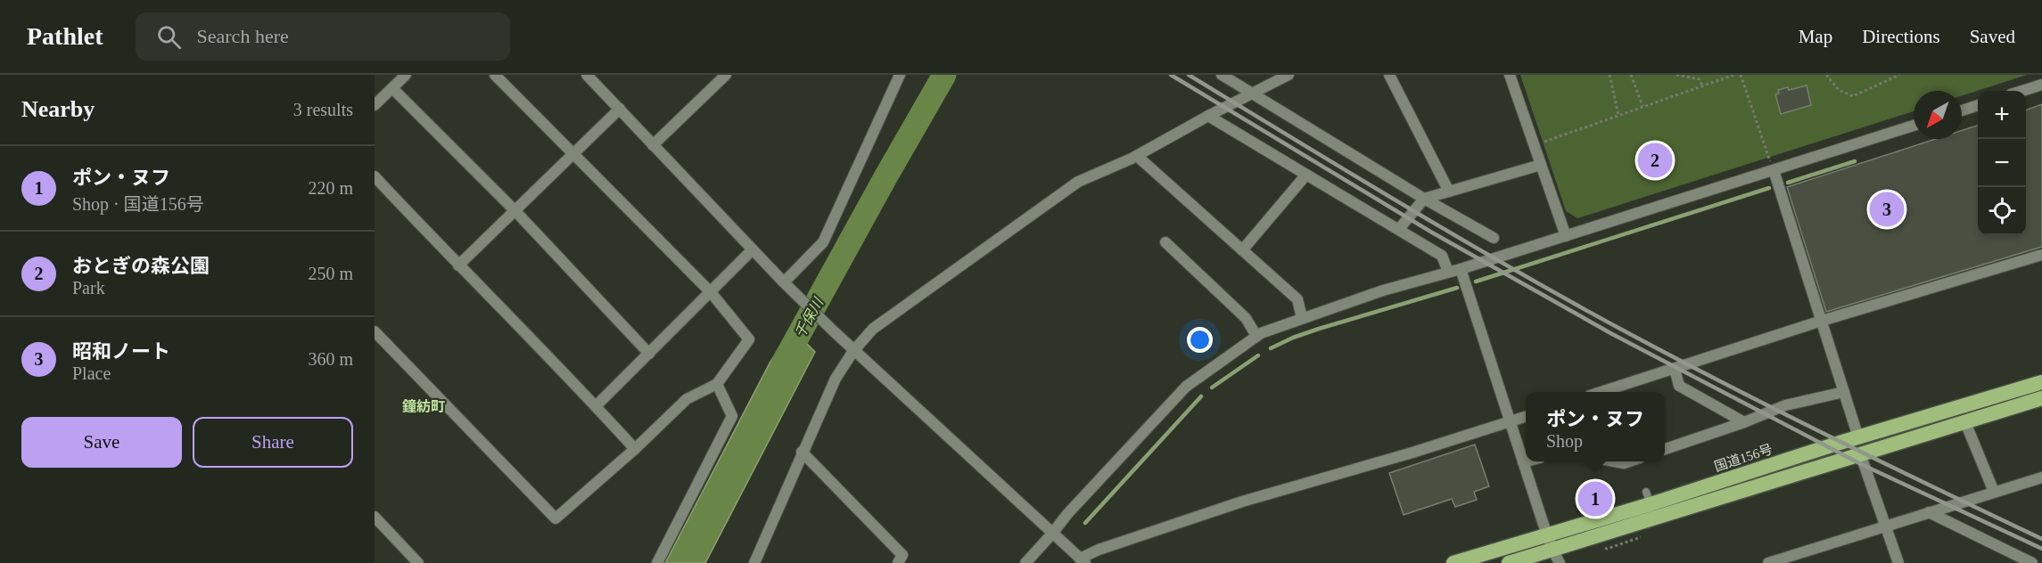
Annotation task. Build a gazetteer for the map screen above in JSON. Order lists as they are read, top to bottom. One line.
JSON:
{"streets":{"highway":["国道156号"]},"districts":["鐘紡町"],"water":["千保川"],"north":"bottom left","page":{"header":"Pathlet","search":"Search here","nav":["Map","Directions","Saved"],"heading":["Nearby","3 results"],"map_buttons":["+","−"],"pins":["2","3","1"],"list":[{"mark":"1","name":"ポン・ヌフ","note":"Shop · 国道156号","value":"220 m"},{"mark":"2","name":"おとぎの森公園","note":"Park","value":"250 m"},{"mark":"3","name":"昭和ノート","note":"Place","value":"360 m"}],"popup":["ポン・ヌフ","Shop"],"buttons":["Save","Share"]}}
